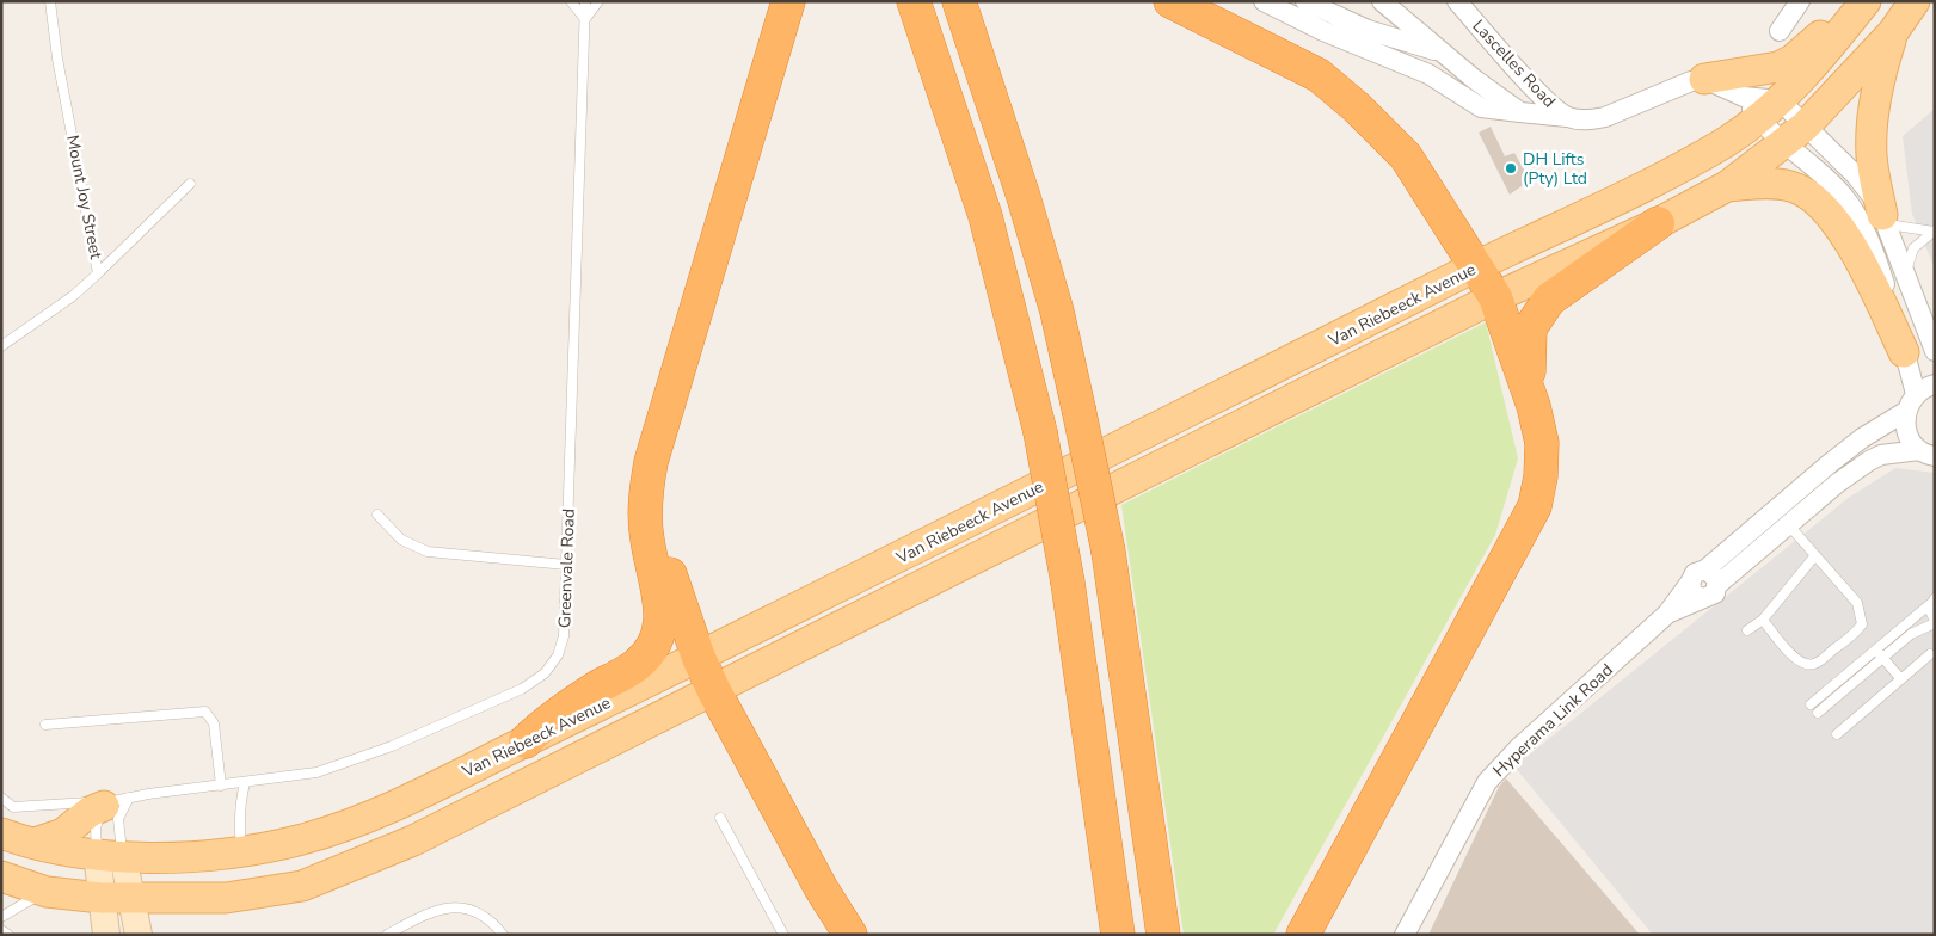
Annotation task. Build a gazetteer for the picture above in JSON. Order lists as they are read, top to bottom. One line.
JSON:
{"streets":{"main road":["Van Riebeeck Avenue"],"street":["Lascelles Road","Hyperama Link Road"],"lane":["Mount Joy Street","Greenvale Road"]},"places":["DH Lifts (Pty) Ltd"]}
